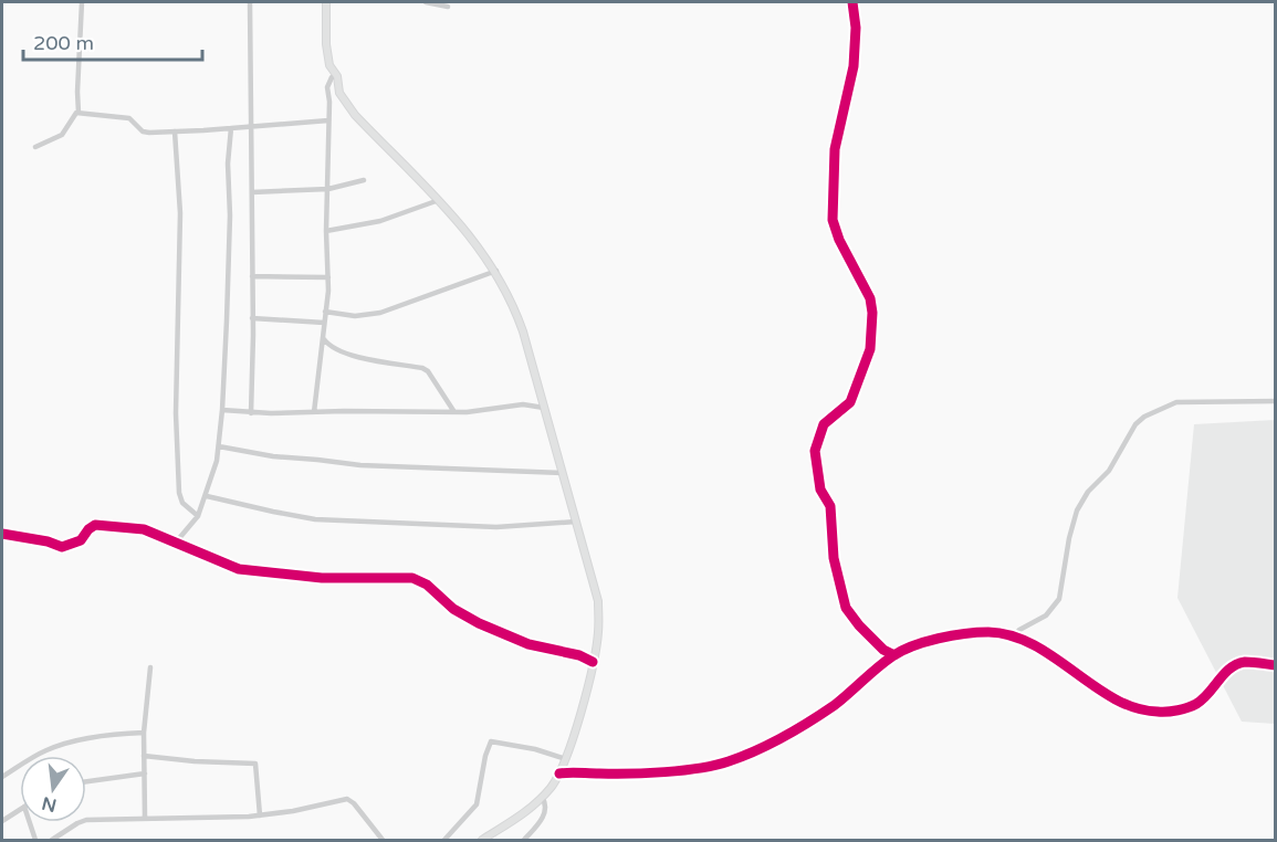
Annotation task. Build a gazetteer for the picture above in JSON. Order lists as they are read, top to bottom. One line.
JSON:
{"scale_bar":"200 m","north":"bottom"}
